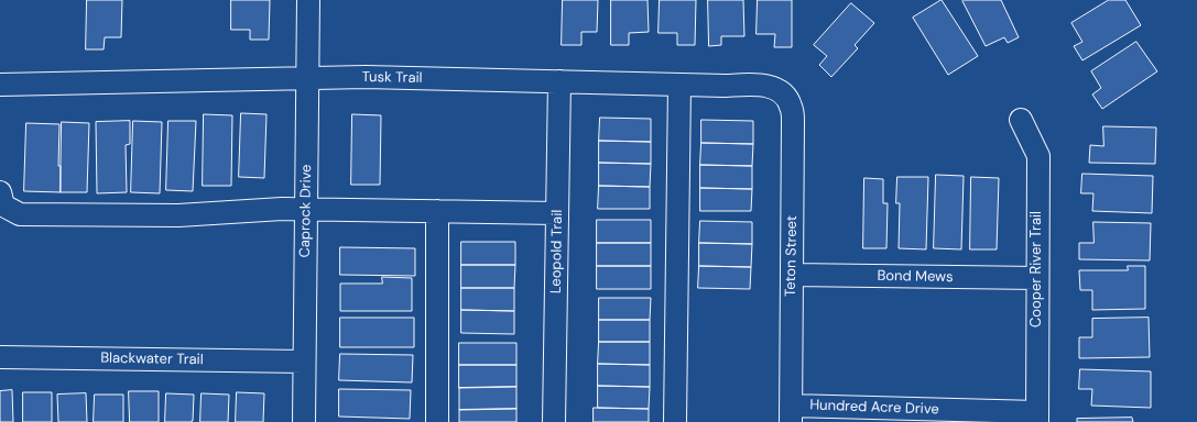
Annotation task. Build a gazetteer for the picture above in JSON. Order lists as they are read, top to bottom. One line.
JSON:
{"streets":{"street":["Tusk Trail","Caprock Drive","Leopold Trail","Teton Street","Cooper River Trail","Bond Mews","Blackwater Trail","Hundred Acre Drive"]},"crossings":[["Tusk Trail","Caprock Drive"],["Tusk Trail","Leopold Trail"],["Tusk Trail","Teton Street"],["Caprock Drive","Blackwater Trail"],["Teton Street","Bond Mews"],["Teton Street","Hundred Acre Drive"],["Cooper River Trail","Bond Mews"],["Cooper River Trail","Hundred Acre Drive"]]}
